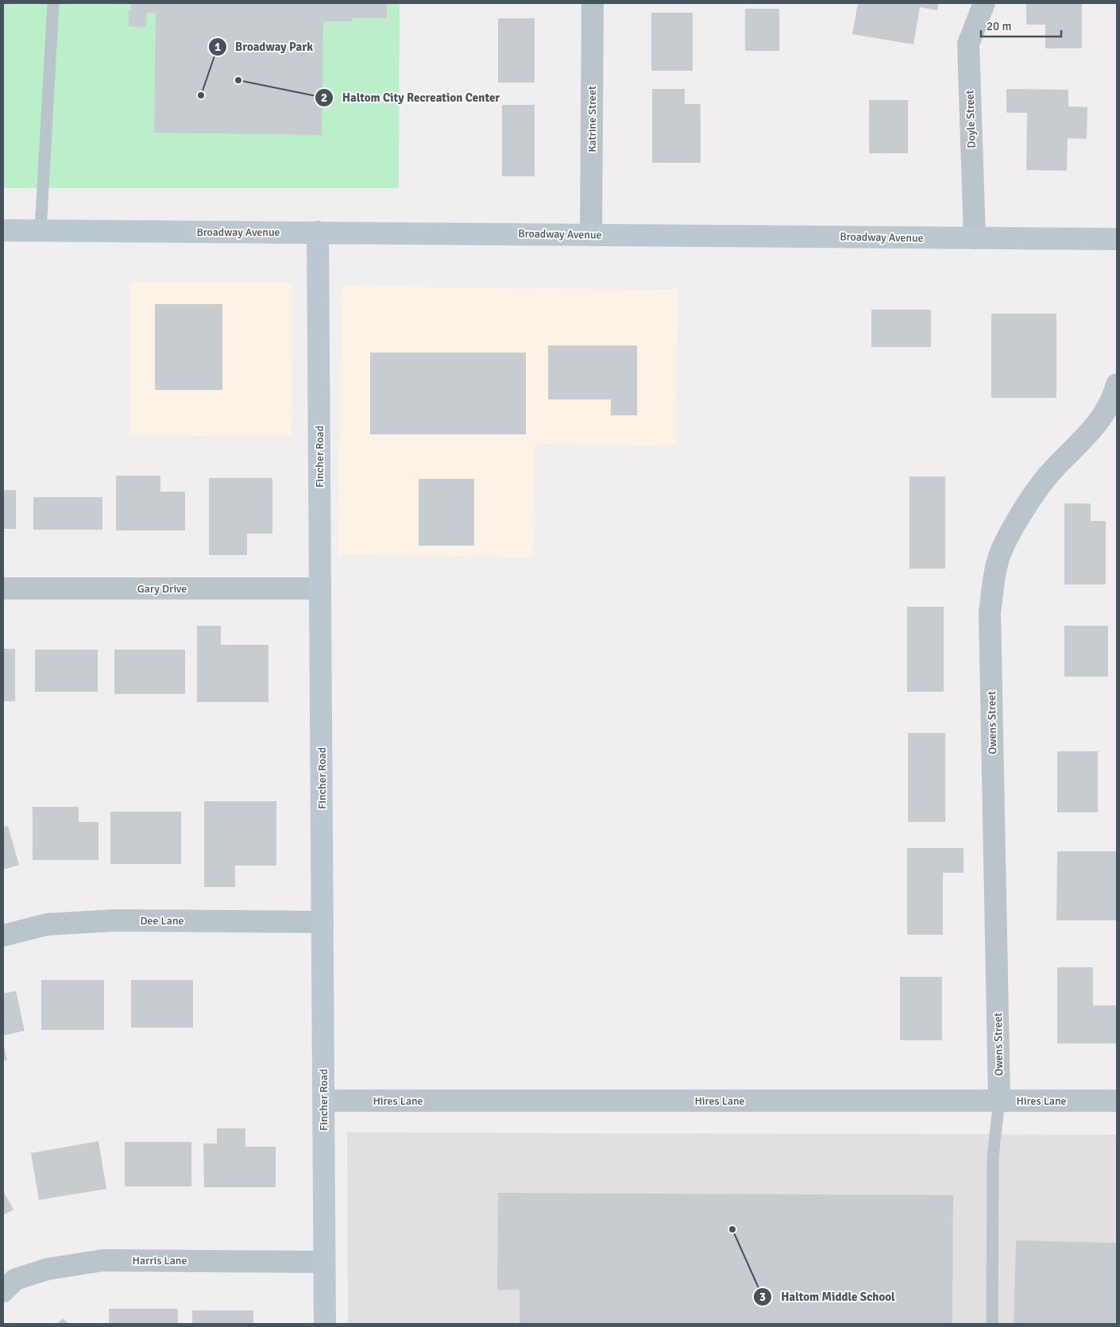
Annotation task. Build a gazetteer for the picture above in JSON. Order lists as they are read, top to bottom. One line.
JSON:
{"streets":{"main road":["Broadway Avenue","Fincher Road"],"street":["Katrine Street","Doyle Street","Gary Drive","Owens Street","Dee Lane","Hires Lane","Harris Lane"]},"crossings":[["Katrine Street","Broadway Avenue"],["Doyle Street","Broadway Avenue"],["Broadway Avenue","Fincher Road"],["Fincher Road","Gary Drive"],["Fincher Road","Dee Lane"],["Fincher Road","Hires Lane"],["Fincher Road","Harris Lane"],["Owens Street","Hires Lane"]],"places":["Haltom City Recreation Center","Broadway Park","Haltom Middle School"],"scale_bar":"20 m"}
